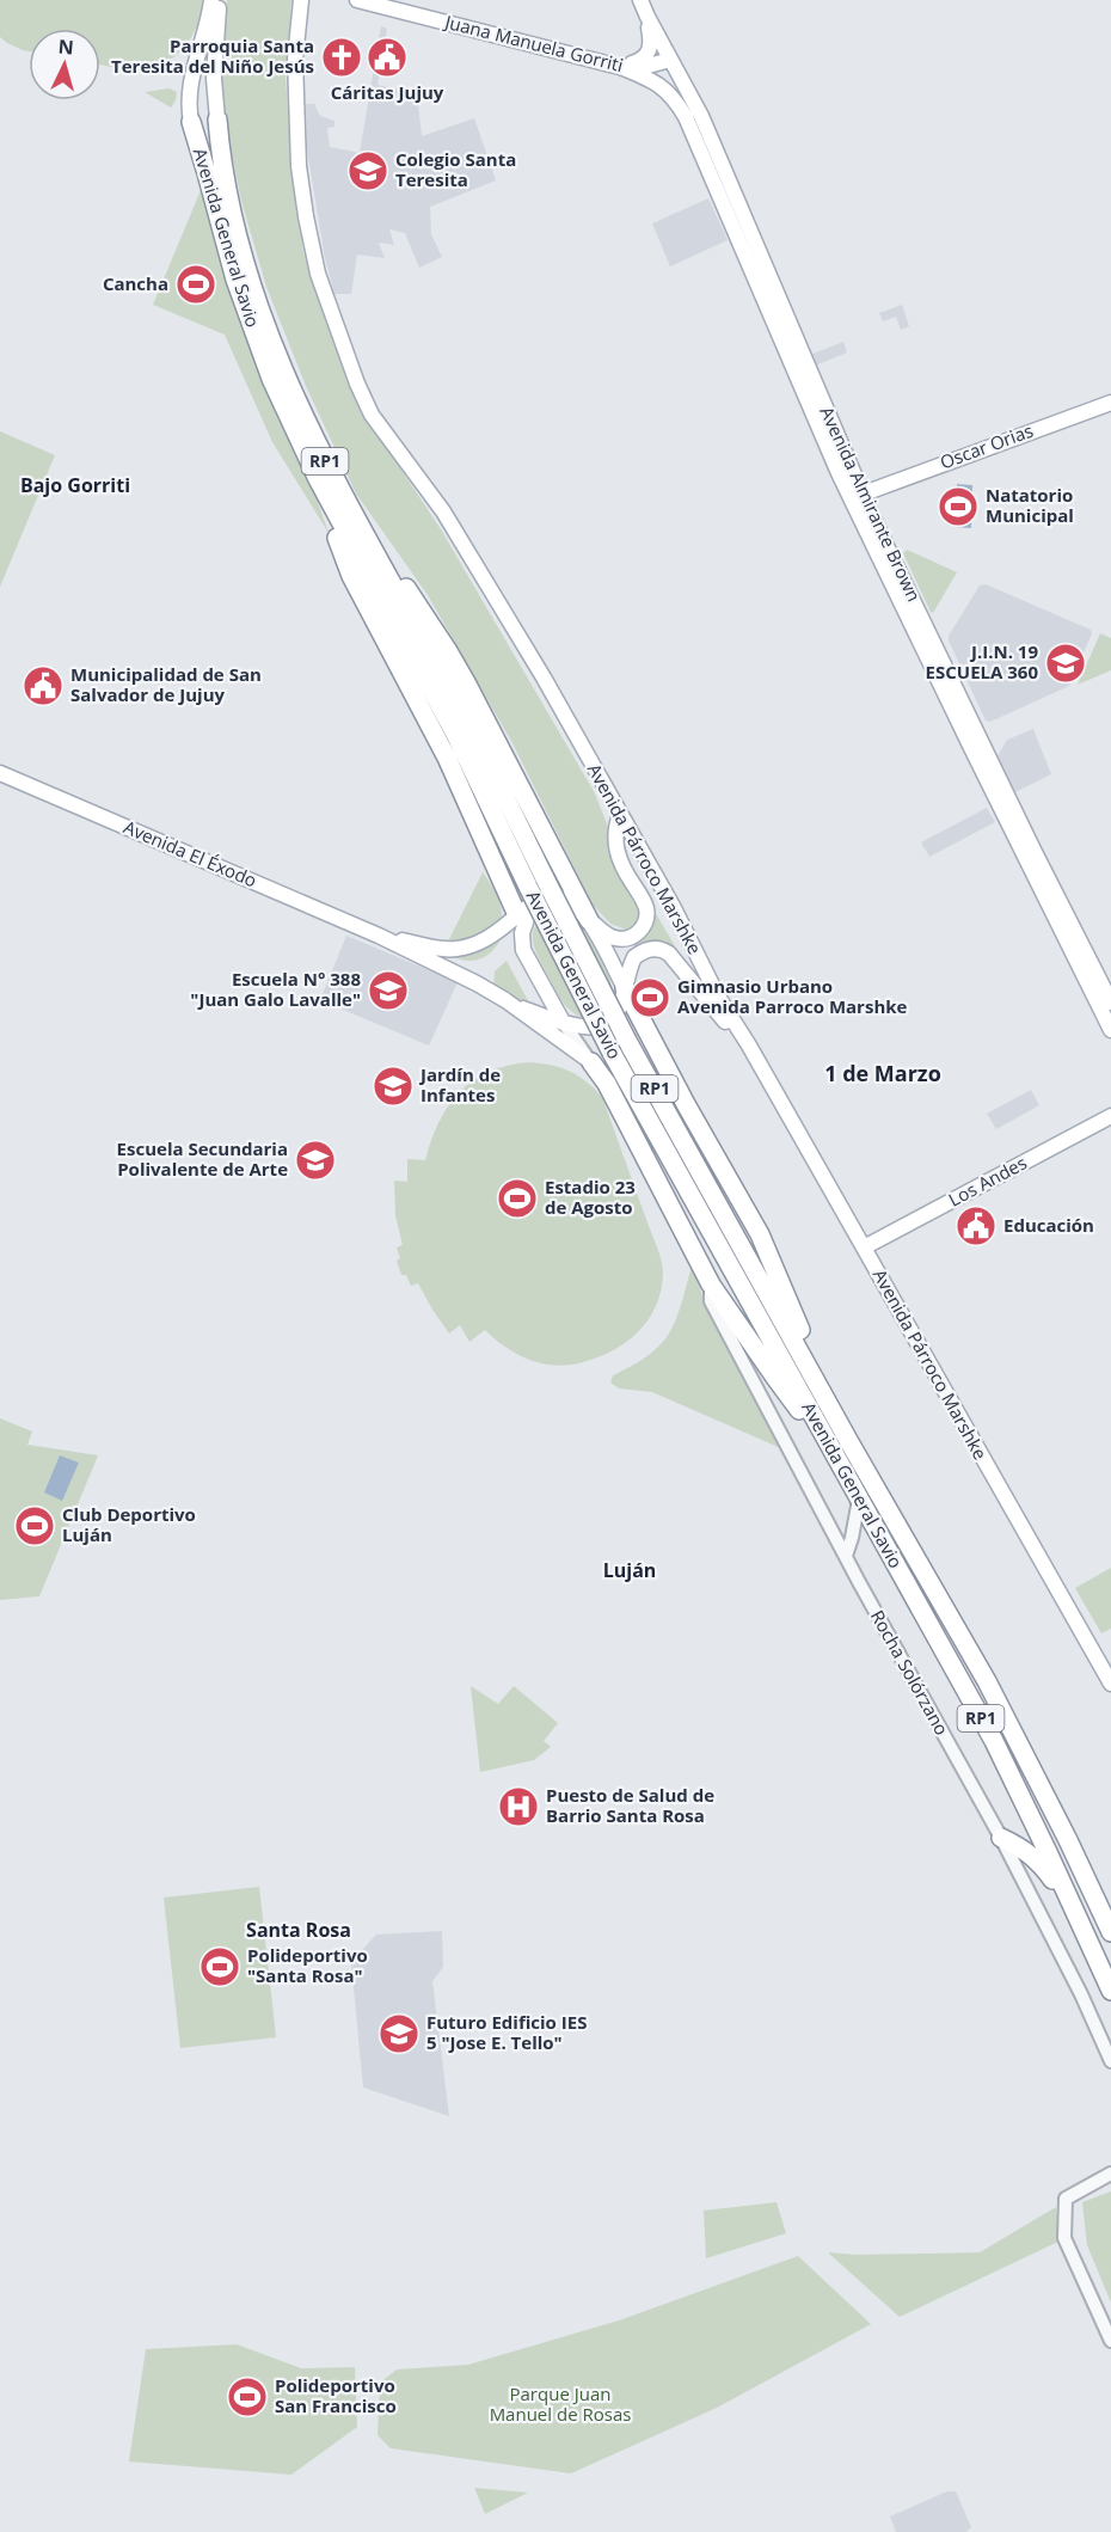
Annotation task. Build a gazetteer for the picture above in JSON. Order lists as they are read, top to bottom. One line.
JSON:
{"streets":{"highway":["Avenida General Savio","RP1"],"main road":["Juana Manuela Gorriti","Oscar Orias","Avenida Almirante Brown","Avenida El Éxodo","Avenida Párroco Marshke","Los Andes"],"street":["Rocha Solórzano"]},"crossings":[["Juana Manuela Gorriti","Avenida Almirante Brown"],["Oscar Orias","Avenida Almirante Brown"],["Avenida Párroco Marshke","Los Andes"]],"districts":["Bajo Gorriti","1 de Marzo","Luján","Santa Rosa"],"parks":["Parque Juan Manuel de Rosas"],"places":{"church":["Parroquia Santa Teresita del Niño Jesús"],"public building":["Cáritas Jujuy","Municipalidad de San Salvador de Jujuy","Educación"],"school or university":["Colegio Santa Teresita","J.I.N. 19 ESCUELA 360","Escuela N° 388 \"Juan Galo Lavalle\"","Jardín de Infantes","Escuela Secundaria Polivalente de Arte","Futuro Edificio IES 5 \"Jose E. Tello\""],"sports":["Cancha","Natatorio Municipal","Gimnasio Urbano Avenida Parroco Marshke","Estadio 23 de Agosto","Club Deportivo Luján","Polideportivo \"Santa Rosa\"","Polideportivo San Francisco"],"hospital":["Puesto de Salud de Barrio Santa Rosa"]},"north":"top"}
